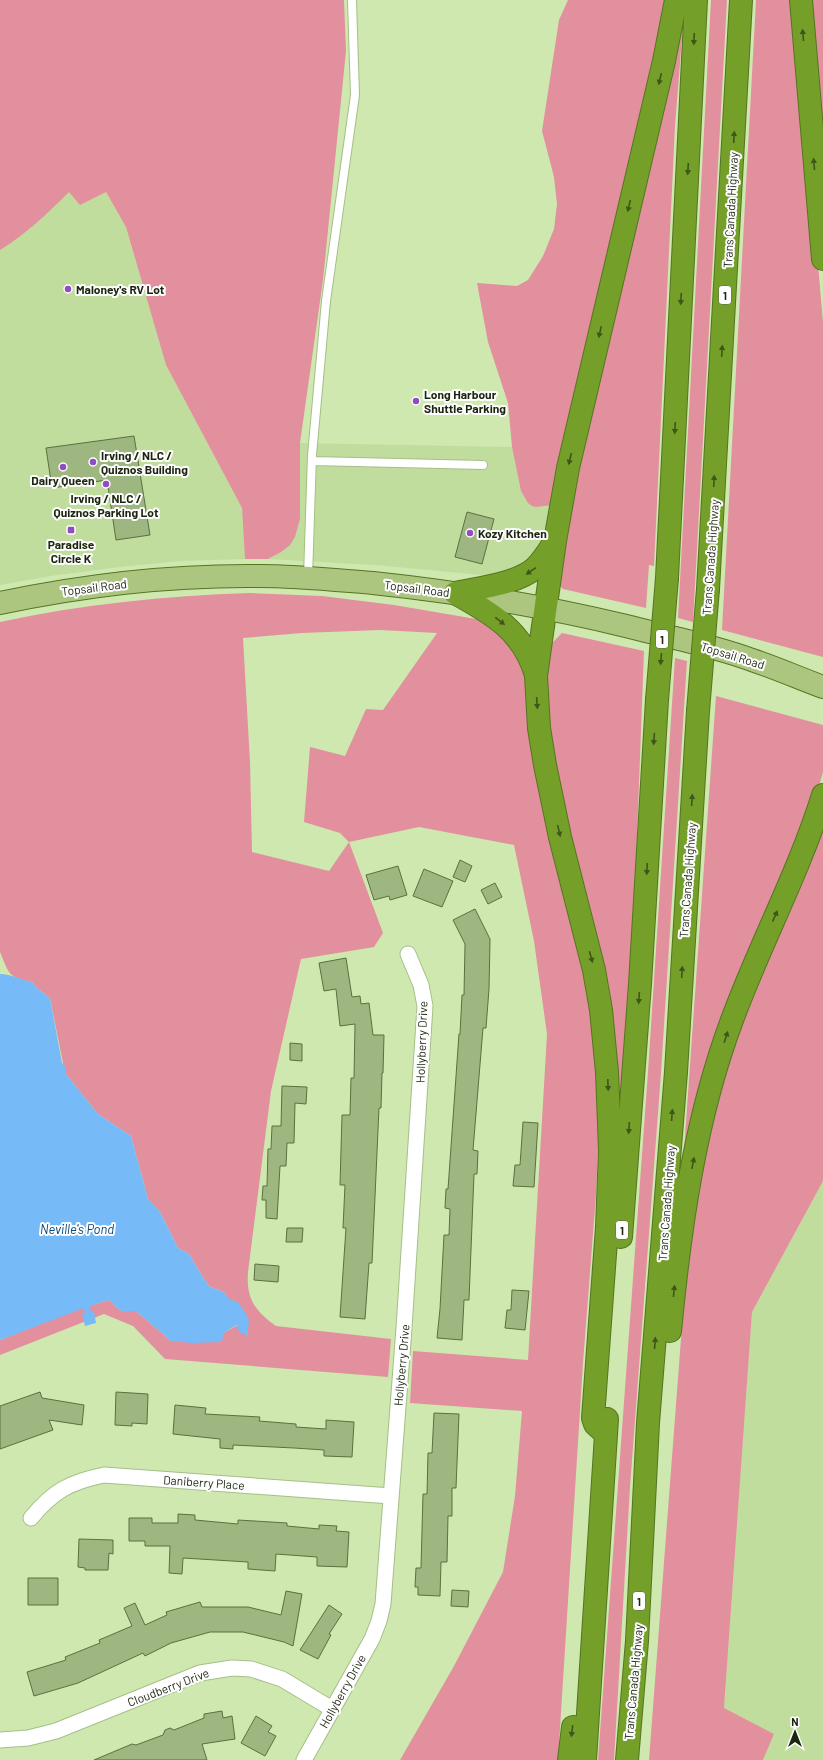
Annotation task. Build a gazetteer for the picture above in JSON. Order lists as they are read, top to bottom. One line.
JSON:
{"streets":{"highway":["Trans Canada Highway","1"],"main road":["Topsail Road"],"street":["Hollyberry Drive","Daniberry Place","Cloudberry Drive"]},"crossings":[["Hollyberry Drive","Daniberry Place"],["Hollyberry Drive","Cloudberry Drive"]],"water":["Neville's Pond"],"places":{"other":["Maloney's RV Lot","Long Harbour Shuttle Parking","Irving / NLC / Quiznos Building","Dairy Queen","Irving / NLC / Quiznos Parking Lot","Kozy Kitchen"],"transit":["Paradise Circle K"]},"north":"top"}
